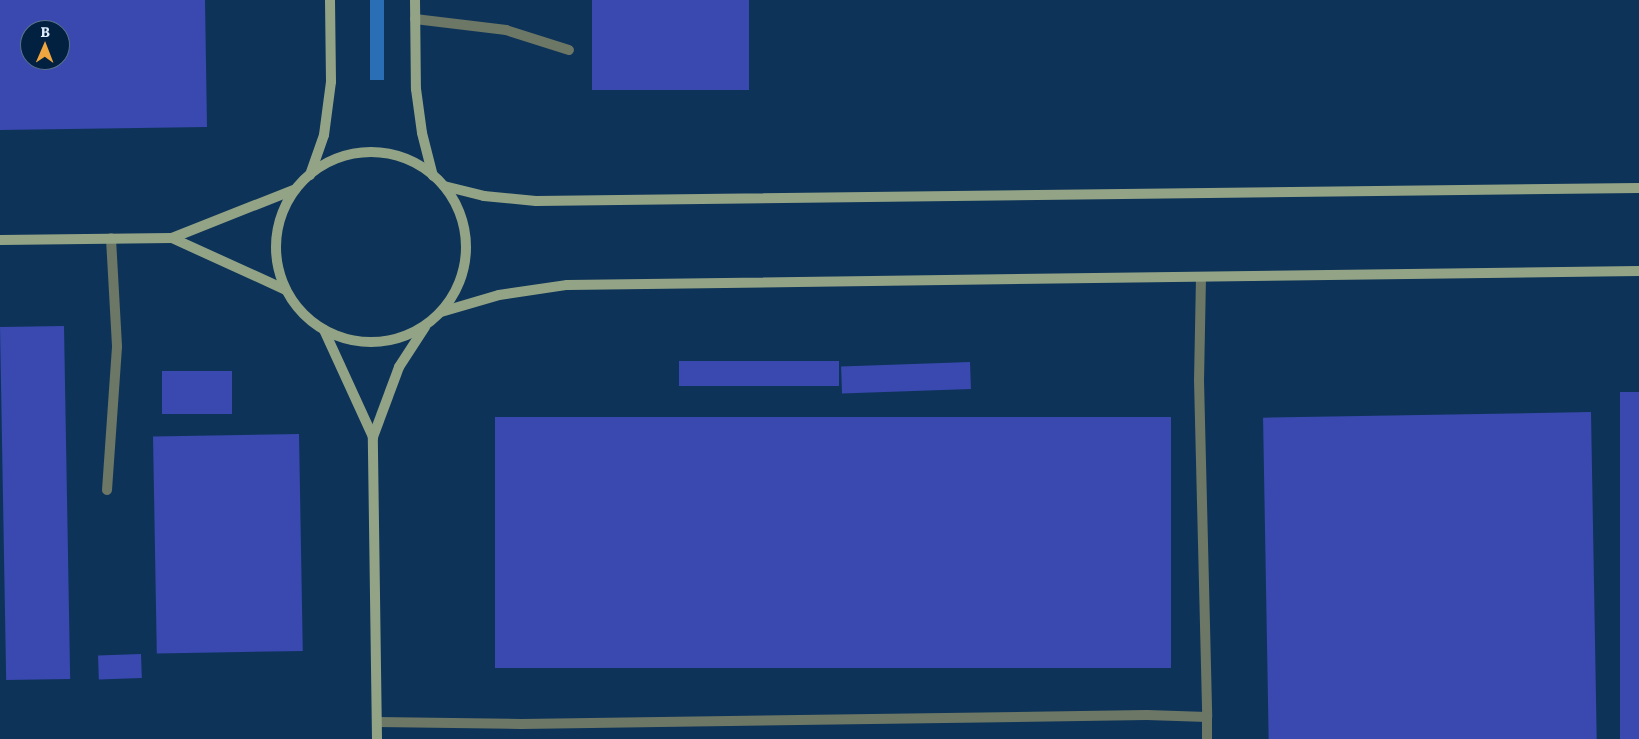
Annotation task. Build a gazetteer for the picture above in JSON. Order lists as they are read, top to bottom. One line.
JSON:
{"north":"top"}
